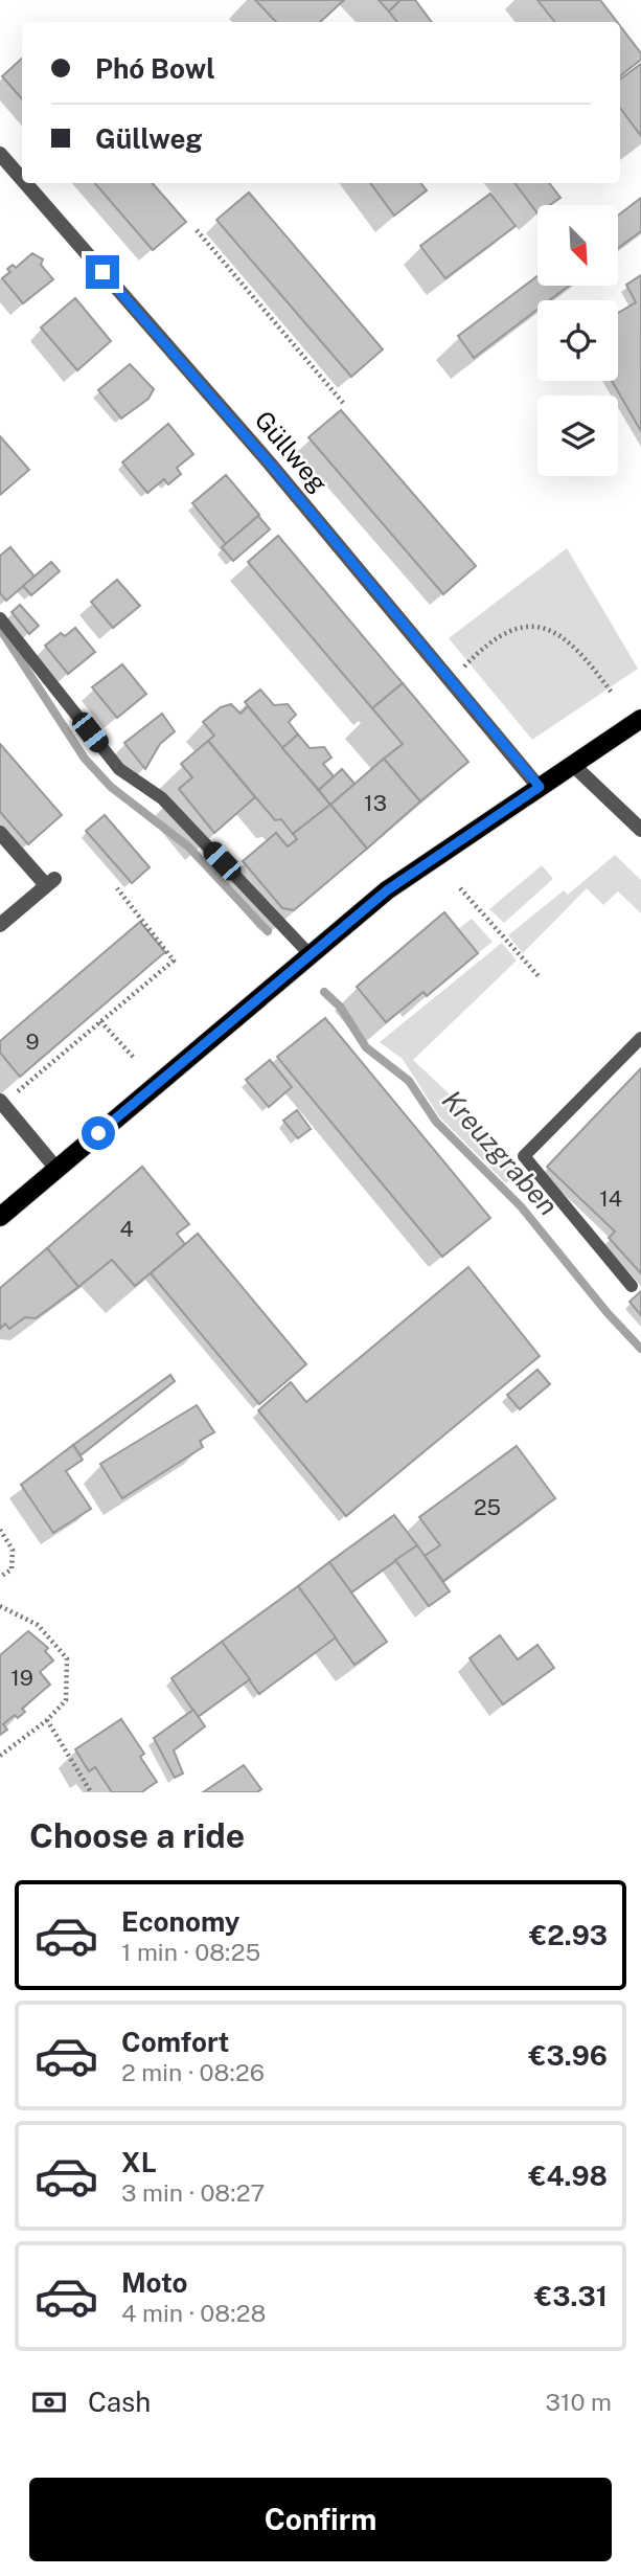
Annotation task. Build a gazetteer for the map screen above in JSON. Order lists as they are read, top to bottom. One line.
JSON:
{"streets":{"street":["Güllweg"]},"water":["Kreuzgraben"],"house_numbers":["13","9","14","4","25","19"],"north":"bottom right","page":{"banner":["Phó Bowl","Güllweg"],"heading":"Choose a ride","list":[{"name":"Economy","note":"1 min · 08:25","value":"€2.93"},{"name":"Comfort","note":"2 min · 08:26","value":"€3.96"},{"name":"XL","note":"3 min · 08:27","value":"€4.98"},{"name":"Moto","note":"4 min · 08:28","value":"€3.31"}],"pay":["Cash","310 m"],"buttons":"Confirm"}}
